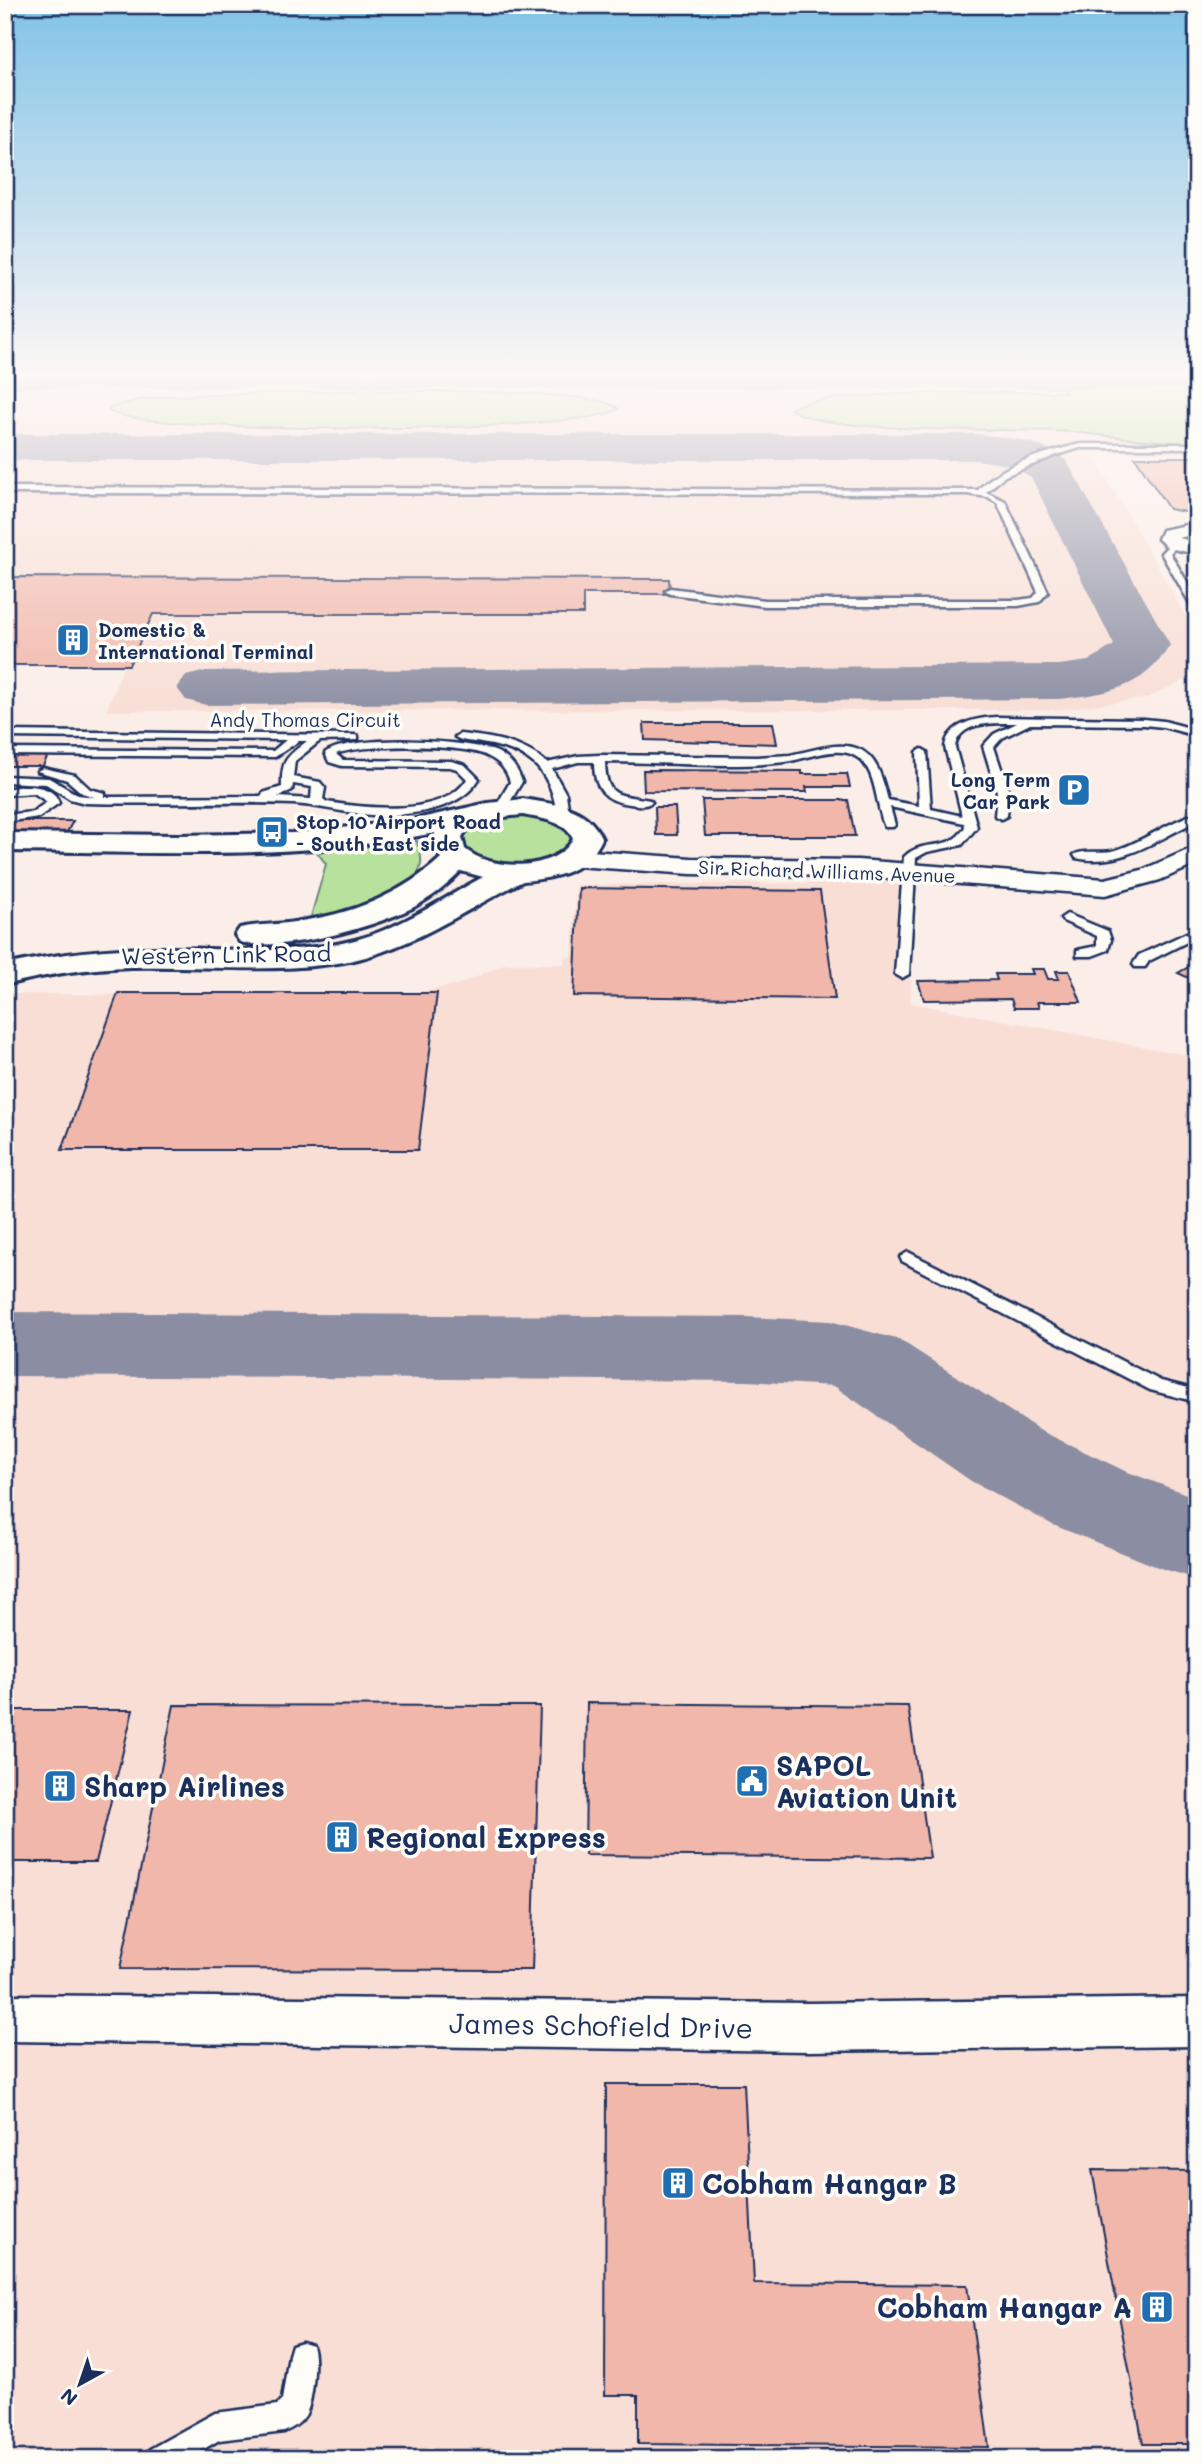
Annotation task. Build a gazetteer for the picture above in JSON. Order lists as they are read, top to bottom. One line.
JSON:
{"streets":{"street":["Sir Richard Williams Avenue","Western Link Road","James Schofield Drive"],"lane":["Andy Thomas Circuit"]},"places":{"building":["Domestic & International Terminal","Sharp Airlines","Regional Express","Cobham Hangar B","Cobham Hangar A"],"parking":["Long Term Car Park"],"bus stop":["Stop 10 Airport Road - South East side"],"public building":["SAPOL Aviation Unit"]},"north":"bottom left"}
